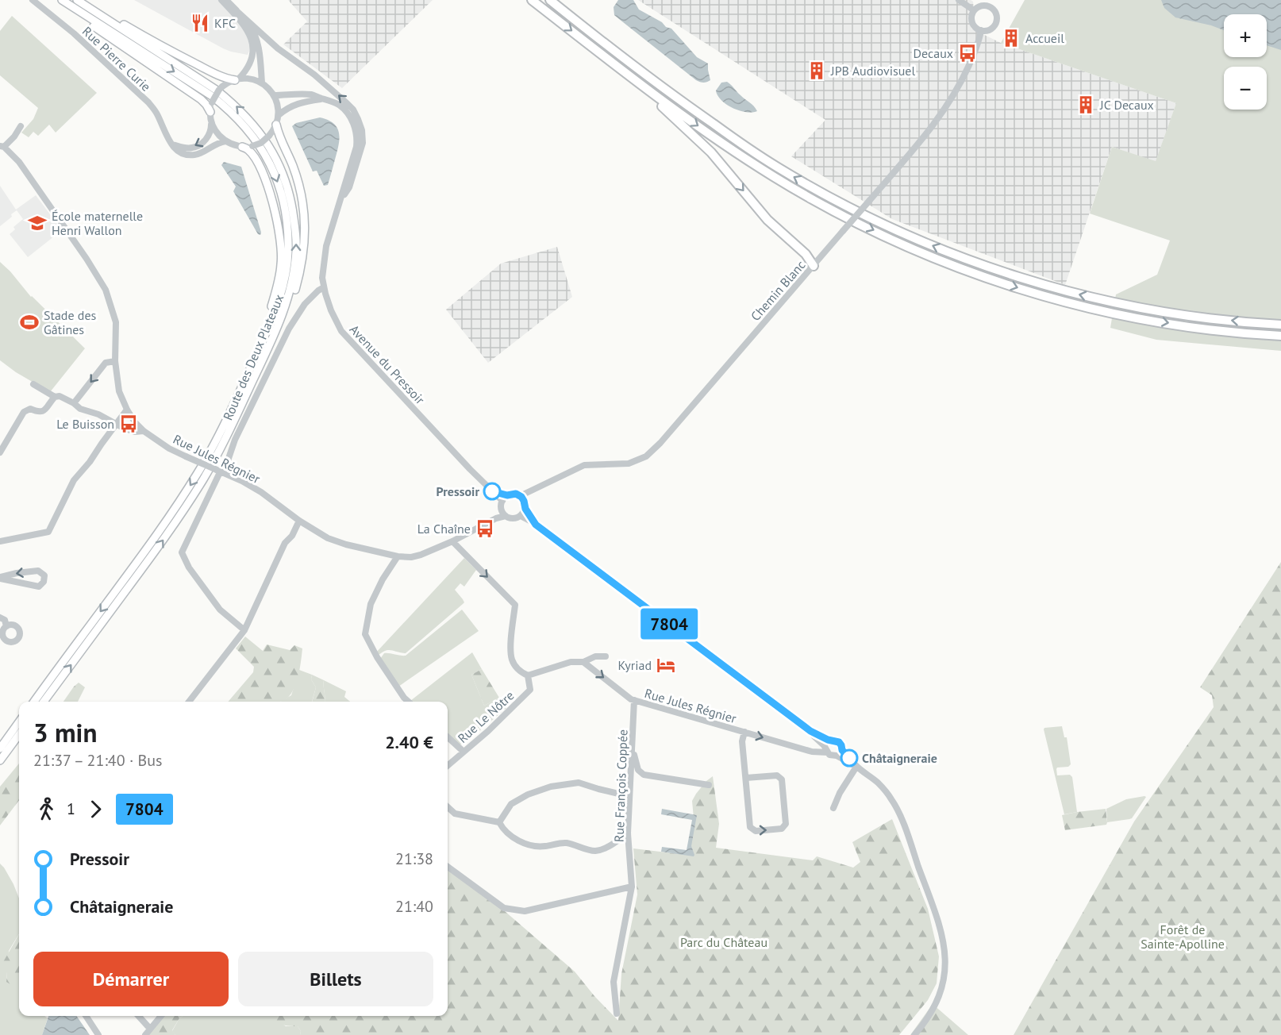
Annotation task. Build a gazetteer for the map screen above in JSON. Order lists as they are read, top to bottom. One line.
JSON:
{"streets":{"main road":["Route des Deux Plateaux"],"street":["Rue Pierre Curie","Chemin Blanc","Avenue du Pressoir","Rue Jules Régnier","Rue Le Nôtre","Rue François Coppée"]},"crossings":[["Chemin Blanc","Avenue du Pressoir"],["Chemin Blanc","Rue Jules Régnier"],["Avenue du Pressoir","Rue Jules Régnier"],["Rue Jules Régnier","Rue François Coppée"]],"parks":["Forêt de Sainte-Apolline","Parc du Château"],"places":{"restaurant":["KFC"],"building":["Accueil","JPB Audiovisuel","JC Decaux"],"bus stop":["Decaux","Le Buisson","La Chaîne"],"school or university":["École maternelle Henri Wallon"],"sports":["Stade des Gâtines"],"other":["Pressoir","Châtaigneraie"],"hotel":["Kyriad"]},"lines":["bus line 7804"],"page":{"on_map":"7804","map_buttons":["+","−"],"heading":["3 min","21:37 – 21:40 · Bus","2.40 €"],"legs":["1","7804"],"list":[{"name":"Pressoir","value":"21:38"},{"name":"Châtaigneraie","value":"21:40"}],"buttons":["Démarrer","Billets"]}}
